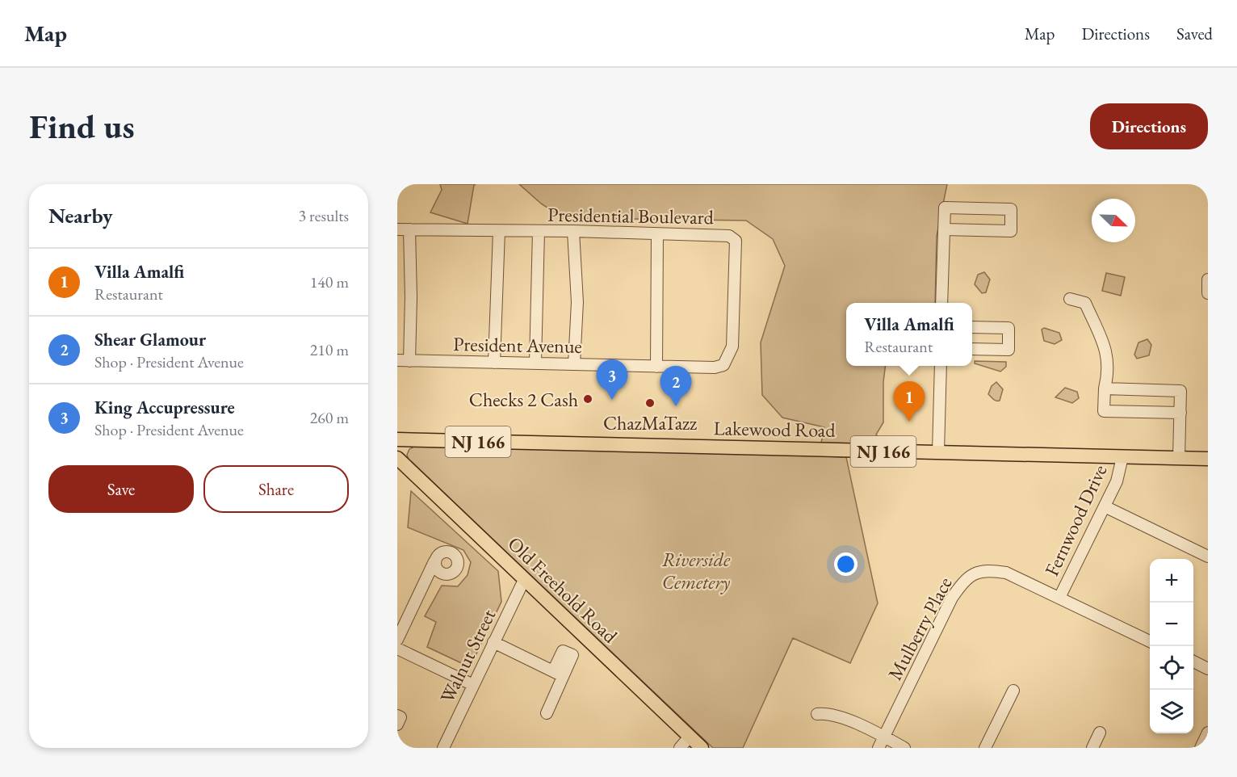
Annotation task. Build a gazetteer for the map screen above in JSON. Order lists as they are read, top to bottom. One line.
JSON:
{"streets":{"main road":["Lakewood Road","NJ 166","Old Freehold Road"],"street":["Presidential Boulevard","President Avenue","Fernwood Drive","Mulberry Place","Walnut Street"]},"crossings":[["Presidential Boulevard","President Avenue"],["Lakewood Road","Fernwood Drive"],["Fernwood Drive","Mulberry Place"],["Old Freehold Road","Walnut Street"]],"parks":["Riverside Cemetery"],"places":["Checks 2 Cash","ChazMaTazz"],"north":"bottom right","page":{"header":"Map","nav":["Map","Directions","Saved"],"buttons":["Directions",["Save","Share"]],"title":"Find us","heading":["Nearby","3 results"],"list":[{"mark":"1","name":"Villa Amalfi","note":"Restaurant","value":"140 m"},{"mark":"2","name":"Shear Glamour","note":"Shop · President Avenue","value":"210 m"},{"mark":"3","name":"King Accupressure","note":"Shop · President Avenue","value":"260 m"}],"popup":["Villa Amalfi","Restaurant"],"pins":["3","2","1"],"map_buttons":["+","−"]}}
